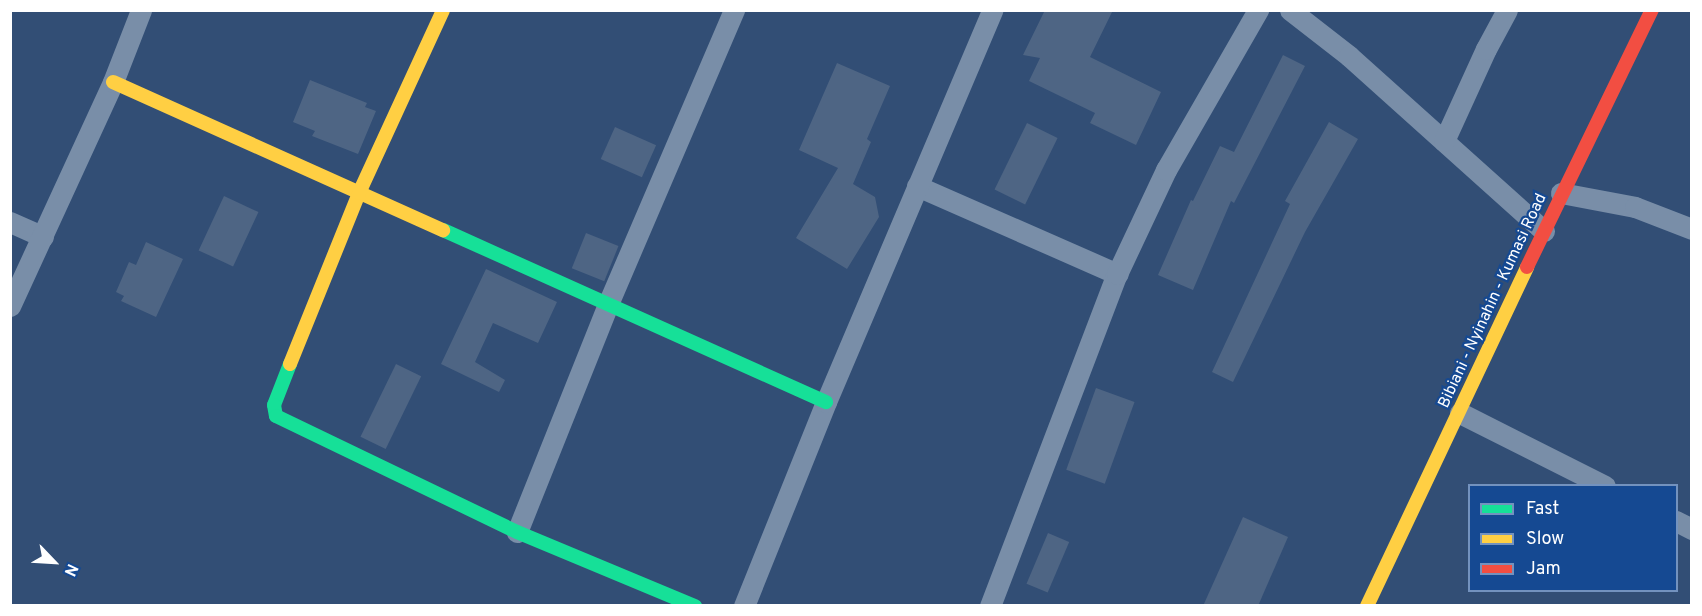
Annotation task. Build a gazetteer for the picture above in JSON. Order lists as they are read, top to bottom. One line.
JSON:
{"streets":{"street":["Bibiani - Nyinahin - Kumasi Road"]},"legend":["Fast","Slow","Jam"],"north":"bottom right"}
